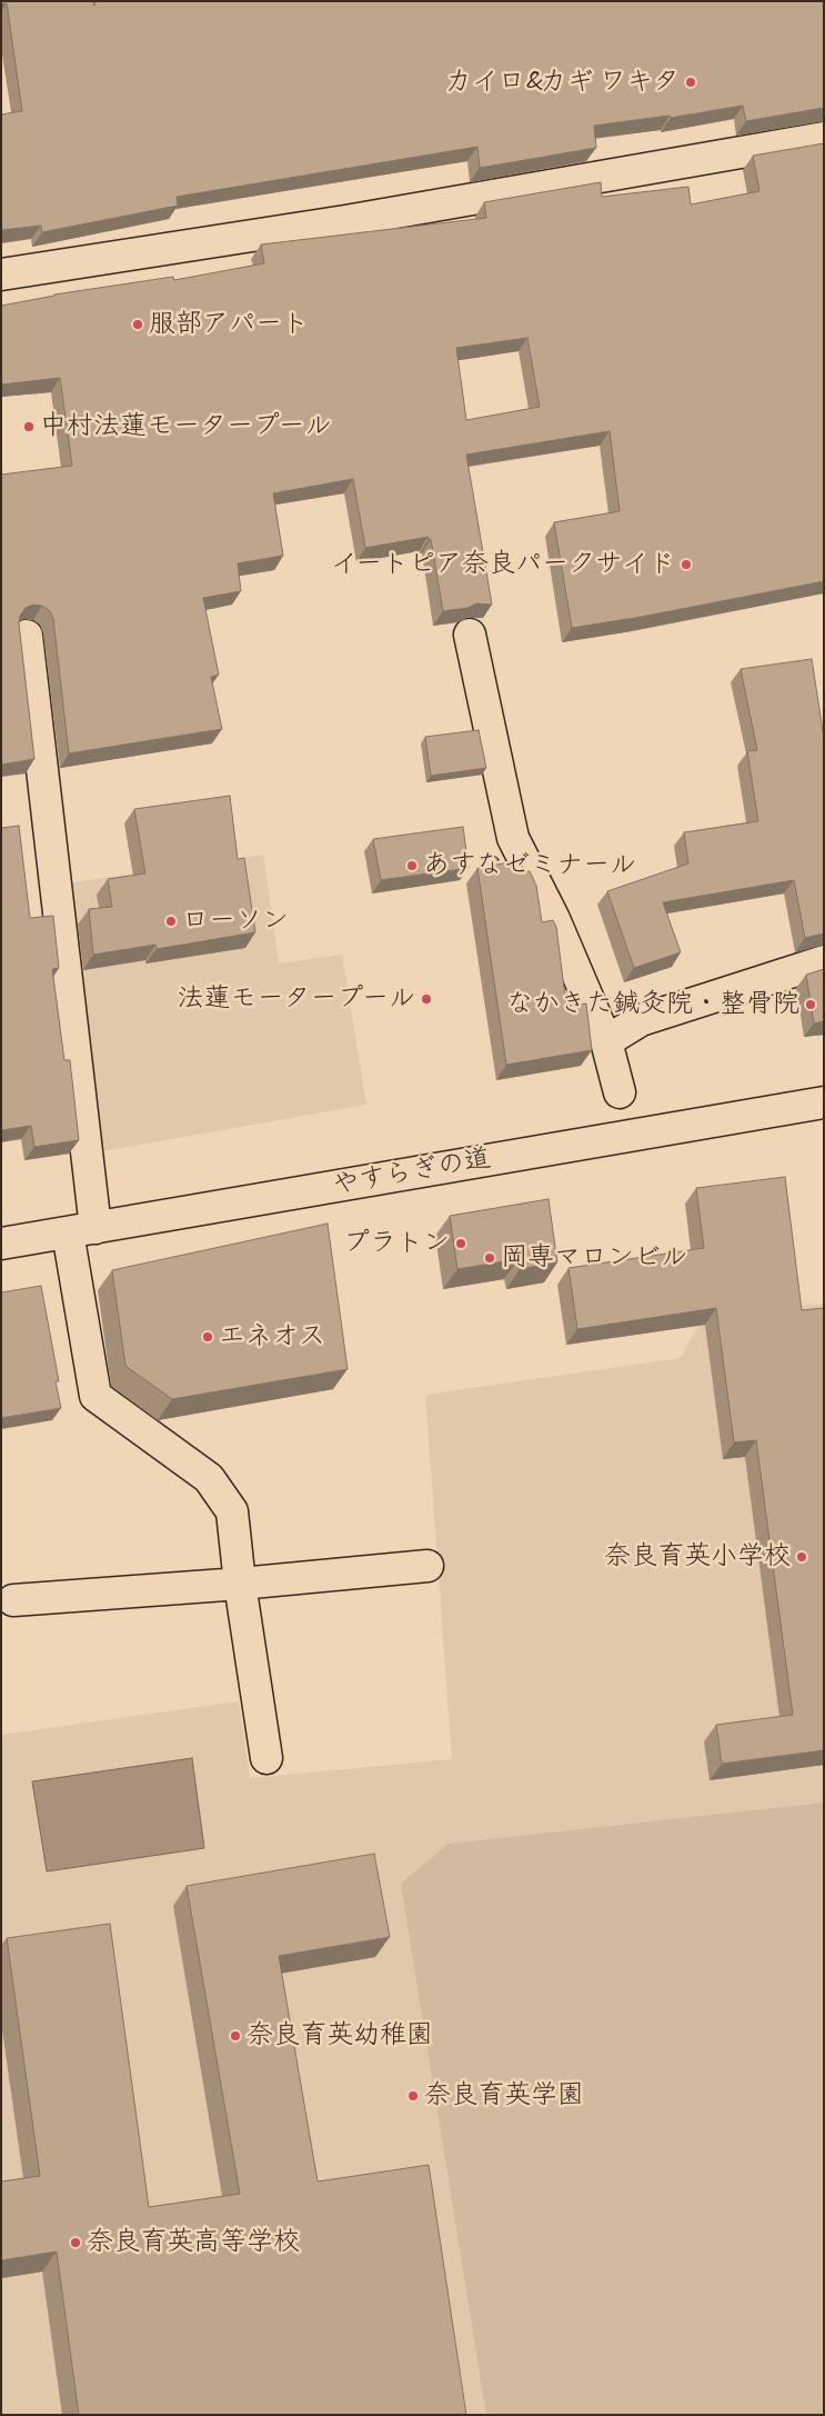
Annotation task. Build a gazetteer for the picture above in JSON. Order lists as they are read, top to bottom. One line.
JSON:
{"streets":{"street":["やすらぎの道"]},"places":["カイロ&カギ ワキタ","服部アパート","中村法蓮モータープール","イートピア奈良パークサイド","あすなゼミナール","ローソン","法蓮モータープール","なかきた鍼灸院・整骨院","プラトン","岡専マロンビル","エネオス","奈良育英小学校","奈良育英幼稚園","奈良育英学園","奈良育英高等学校"]}
